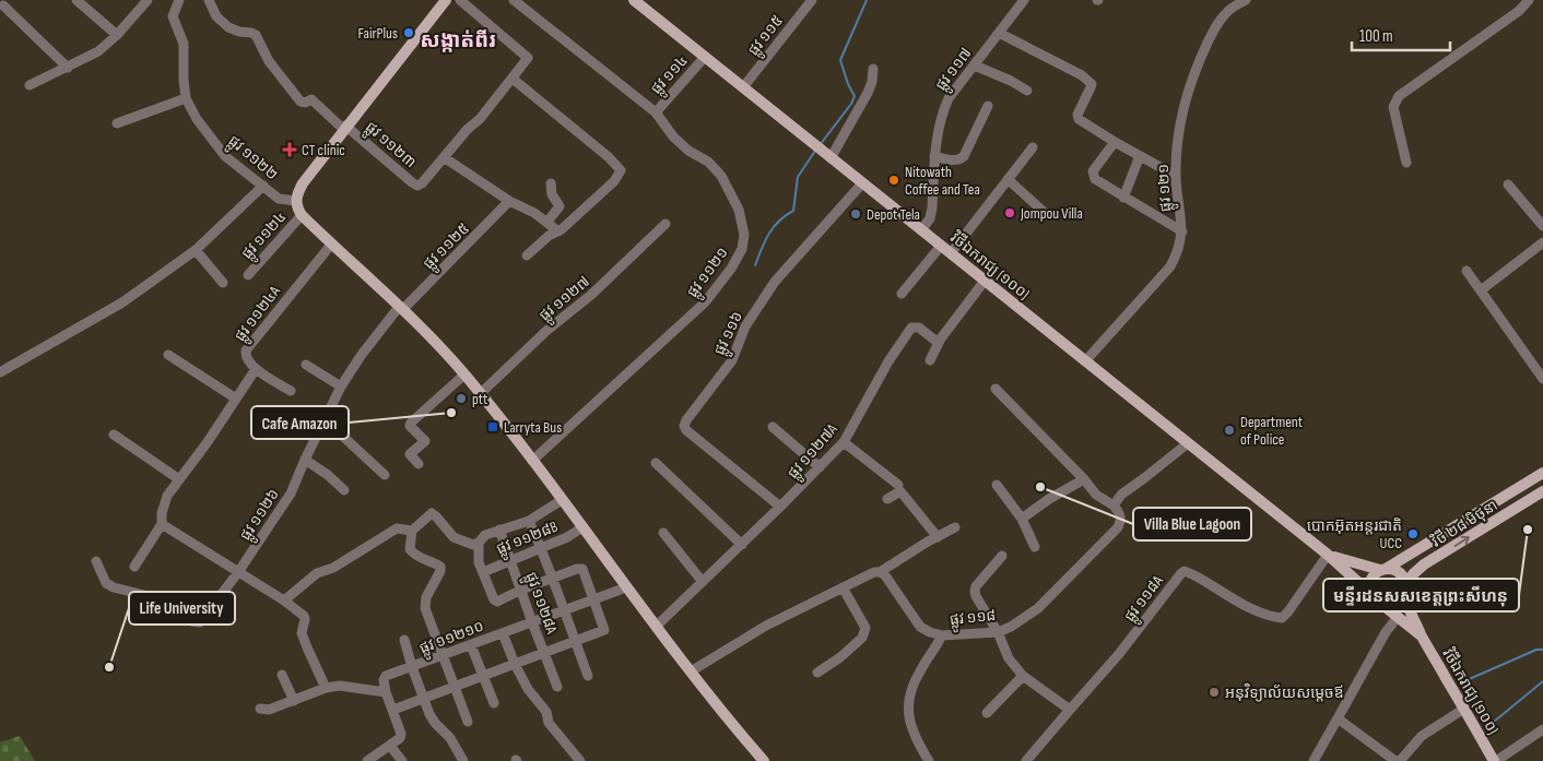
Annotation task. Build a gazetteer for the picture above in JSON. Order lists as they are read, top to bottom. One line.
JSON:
{"streets":{"main road":["វិថីឯករាជ្យ (១០០)","វិថី ២៨ មិថុនា"],"street":["ផ្លូវ ១១៥","ផ្លូវ ១១៧","ផ្លូវ ១១៤","ផ្លូវ ១១២៣","ផ្លូវ ១១២២","ផ្លូវ ១២១","ផ្លូវ ១១២៤","ផ្លូវ ១១២៥","ផ្លូវ ១១២១","ផ្លូវ ១១២៧","ផ្លូវ ១១២៤A","ផ្លូវ ១១៦","ផ្លូវ ១១២៧A","ផ្លូវ ១១២៦","ផ្លូវ ១១២៨B","ផ្លូវ ១១៨A","ផ្លូវ ១១២៨A","ផ្លូវ ១១៨","ផ្លូវ ១១២១០"]},"crossings":[["ផ្លូវ ១១៥","វិថីឯករាជ្យ (១០០)"],["ផ្លូវ ១១៧","វិថីឯករាជ្យ (១០០)"],["ផ្លូវ ១១៤","វិថីឯករាជ្យ (១០០)"],["ផ្លូវ ១១៤","ផ្លូវ ១១២១"],["ផ្លូវ ១២១","វិថីឯករាជ្យ (១០០)"],["ផ្លូវ ១១២៥","ផ្លូវ ១១២៦"],["វិថីឯករាជ្យ (១០០)","ផ្លូវ ១១៦"],["វិថីឯករាជ្យ (១០០)","វិថី ២៨ មិថុនា"],["វិថីឯករាជ្យ (១០០)","ផ្លូវ ១១៨A"],["ផ្លូវ ១១៦","ផ្លូវ ១១២៧A"],["ផ្លូវ ១១២៨B","ផ្លូវ ១១២៨A"],["ផ្លូវ ១១២៨A","ផ្លូវ ១១២១០"]],"districts":["សង្កាត់ពីរ"],"places":{"other":["FairPlus","Nitowath Coffee and Tea","Jompou Villa","Depot Tela","ptt","Cafe Amazon","Department of Police","Villa Blue Lagoon","មន្ទីរដនសសខេត្តព្រះសីហនុ","បោកអ៊ុតអន្តរជាតិ UCC","Life University","អនុវិទ្យាល័យសម្តេចឪ"],"health":["CT clinic"],"transit":["Larryta Bus"]},"scale_bar":"100 m"}
